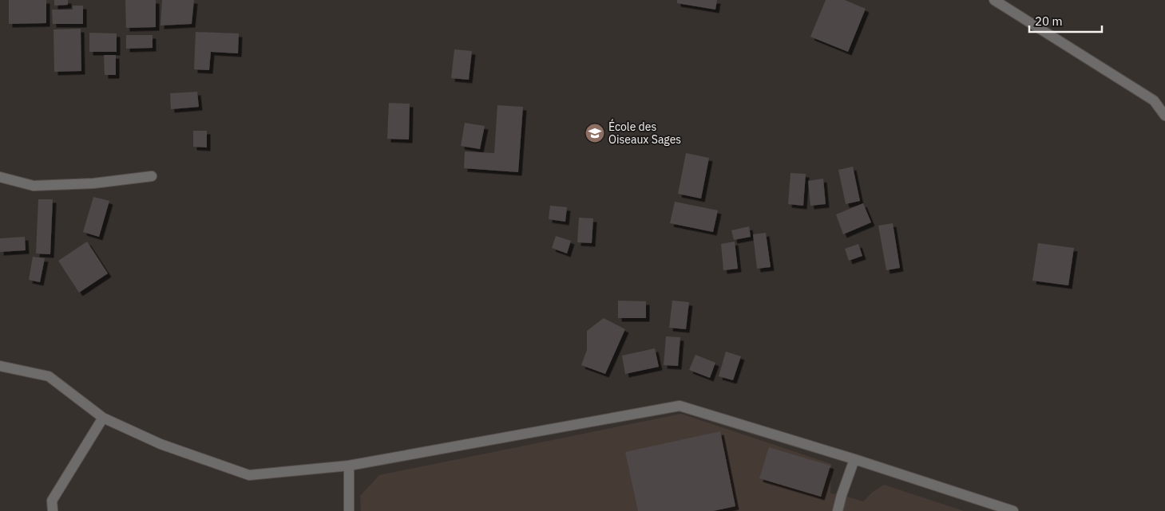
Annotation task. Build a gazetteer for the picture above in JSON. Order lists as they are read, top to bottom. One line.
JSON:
{"places":{"school or university":["École des Oiseaux Sages"]},"scale_bar":"20 m"}
